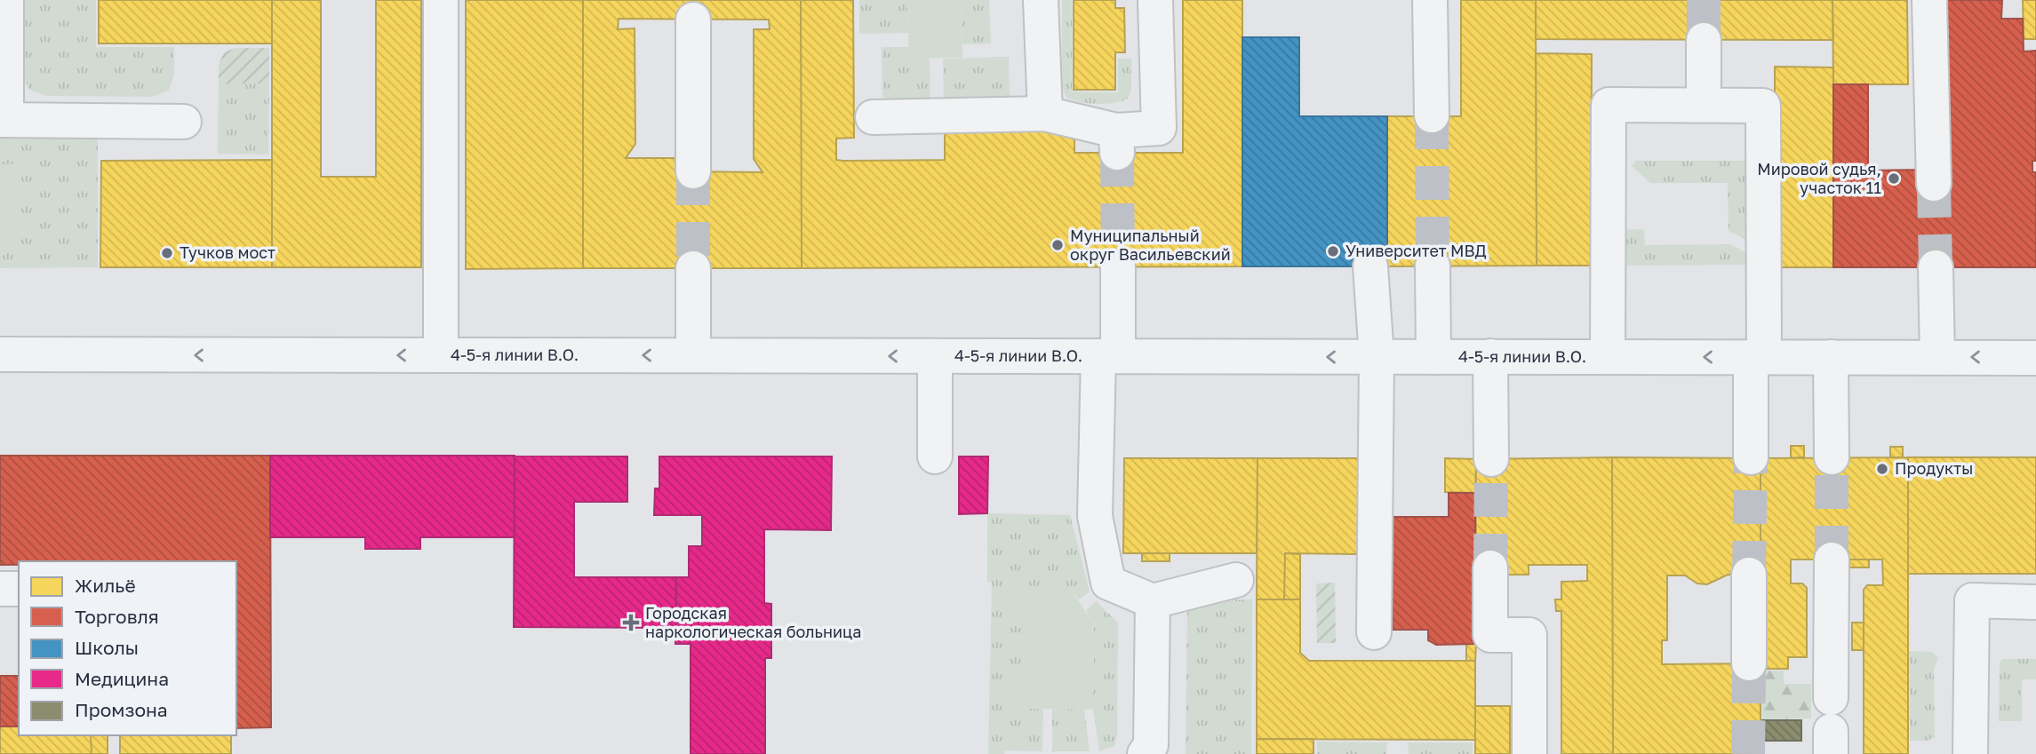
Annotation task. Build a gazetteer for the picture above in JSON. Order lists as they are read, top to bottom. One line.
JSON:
{"streets":{"street":["4-5-я линии В.О."]},"one_way":["4-5-я линии В.О."],"places":{"other":["Мировой судья, участок 11","Муниципальный округ Васильевский","Университет МВД","Тучков мост","Продукты"],"health":["Городская наркологическая больница"]},"legend":["Жильё","Торговля","Школы","Медицина","Промзона"]}
